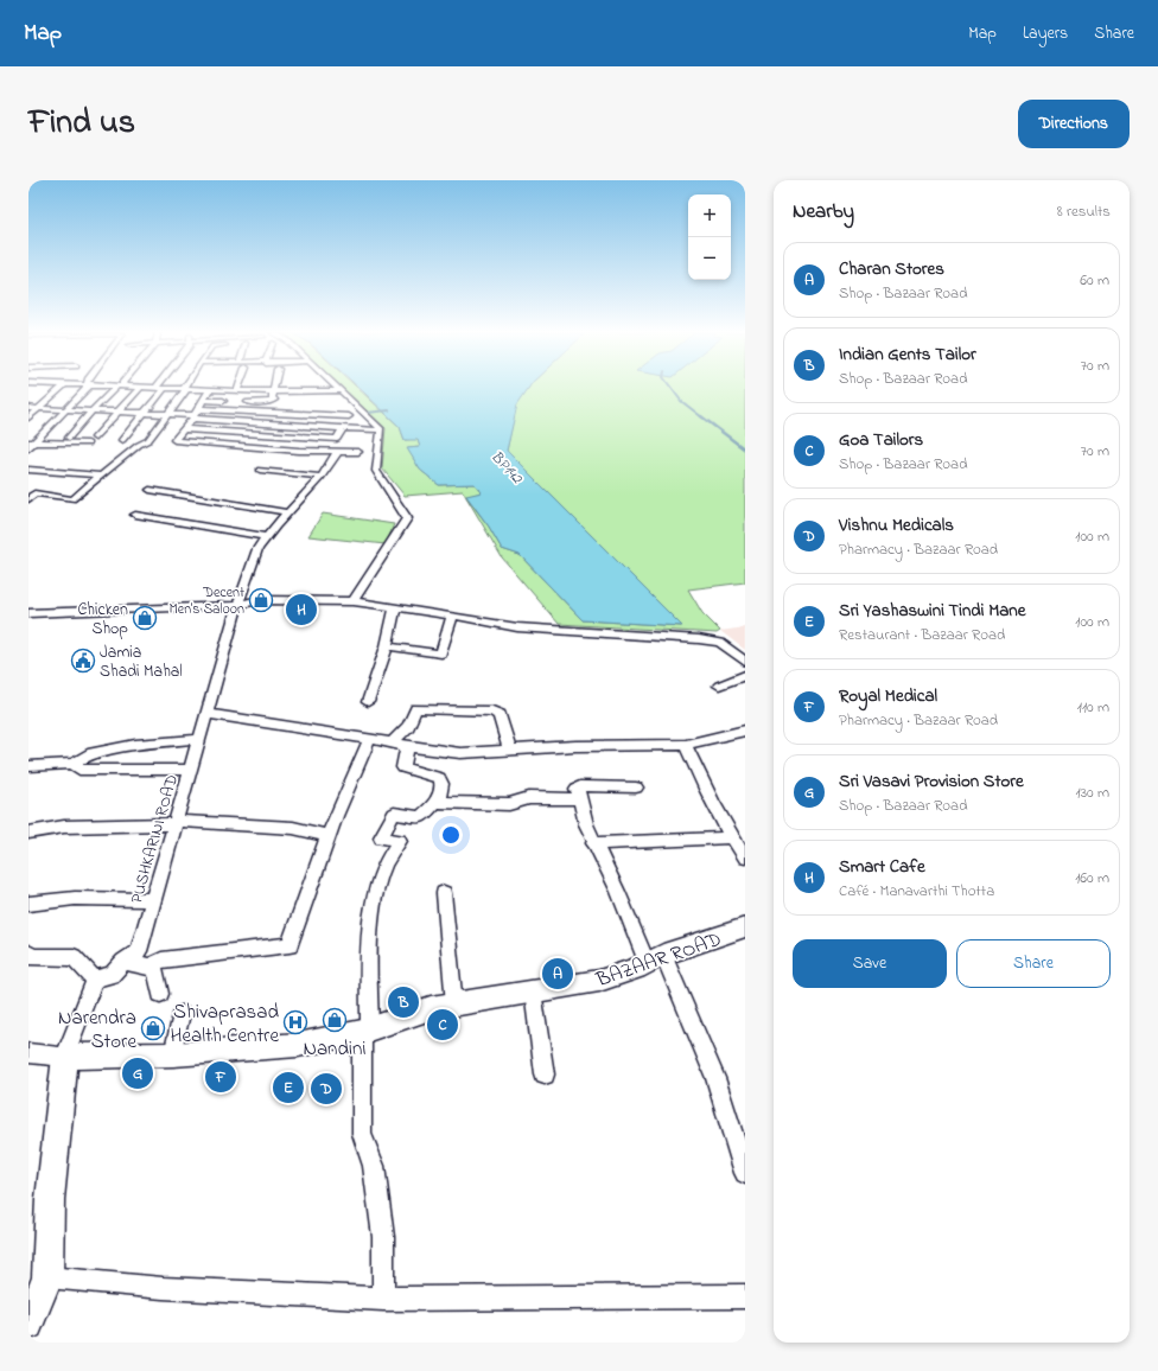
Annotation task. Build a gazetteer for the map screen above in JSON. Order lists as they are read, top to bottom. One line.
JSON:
{"streets":{"street":["PUSHKARINI ROAD","BAZAAR ROAD"]},"water":["BP142"],"places":{"shop":["Decent Men's Saloon","Chicken Shop","Nandini","Narendra Store"],"public building":["Jamia Shadi Mahal"],"hospital":["Shivaprasad Health Centre"]},"page":{"header":"Map","nav":["Map","Layers","Share"],"title":"Find us","buttons":["Directions",["Save","Share"]],"heading":["Nearby","8 results"],"map_buttons":["+","−"],"list":[{"mark":"A","name":"Charan Stores","note":"Shop · Bazaar Road","value":"60 m"},{"mark":"B","name":"Indian Gents Tailor","note":"Shop · Bazaar Road","value":"70 m"},{"mark":"C","name":"Goa Tailors","note":"Shop · Bazaar Road","value":"70 m"},{"mark":"D","name":"Vishnu Medicals","note":"Pharmacy · Bazaar Road","value":"100 m"},{"mark":"E","name":"Sri Yashaswini Tindi Mane","note":"Restaurant · Bazaar Road","value":"100 m"},{"mark":"F","name":"Royal Medical","note":"Pharmacy · Bazaar Road","value":"110 m"},{"mark":"G","name":"Sri Vasavi Provision Store","note":"Shop · Bazaar Road","value":"130 m"},{"mark":"H","name":"Smart Cafe","note":"Café · Manavarthi Thotta","value":"160 m"}],"pins":["H","A","B","C","G","F","E","D"]}}
